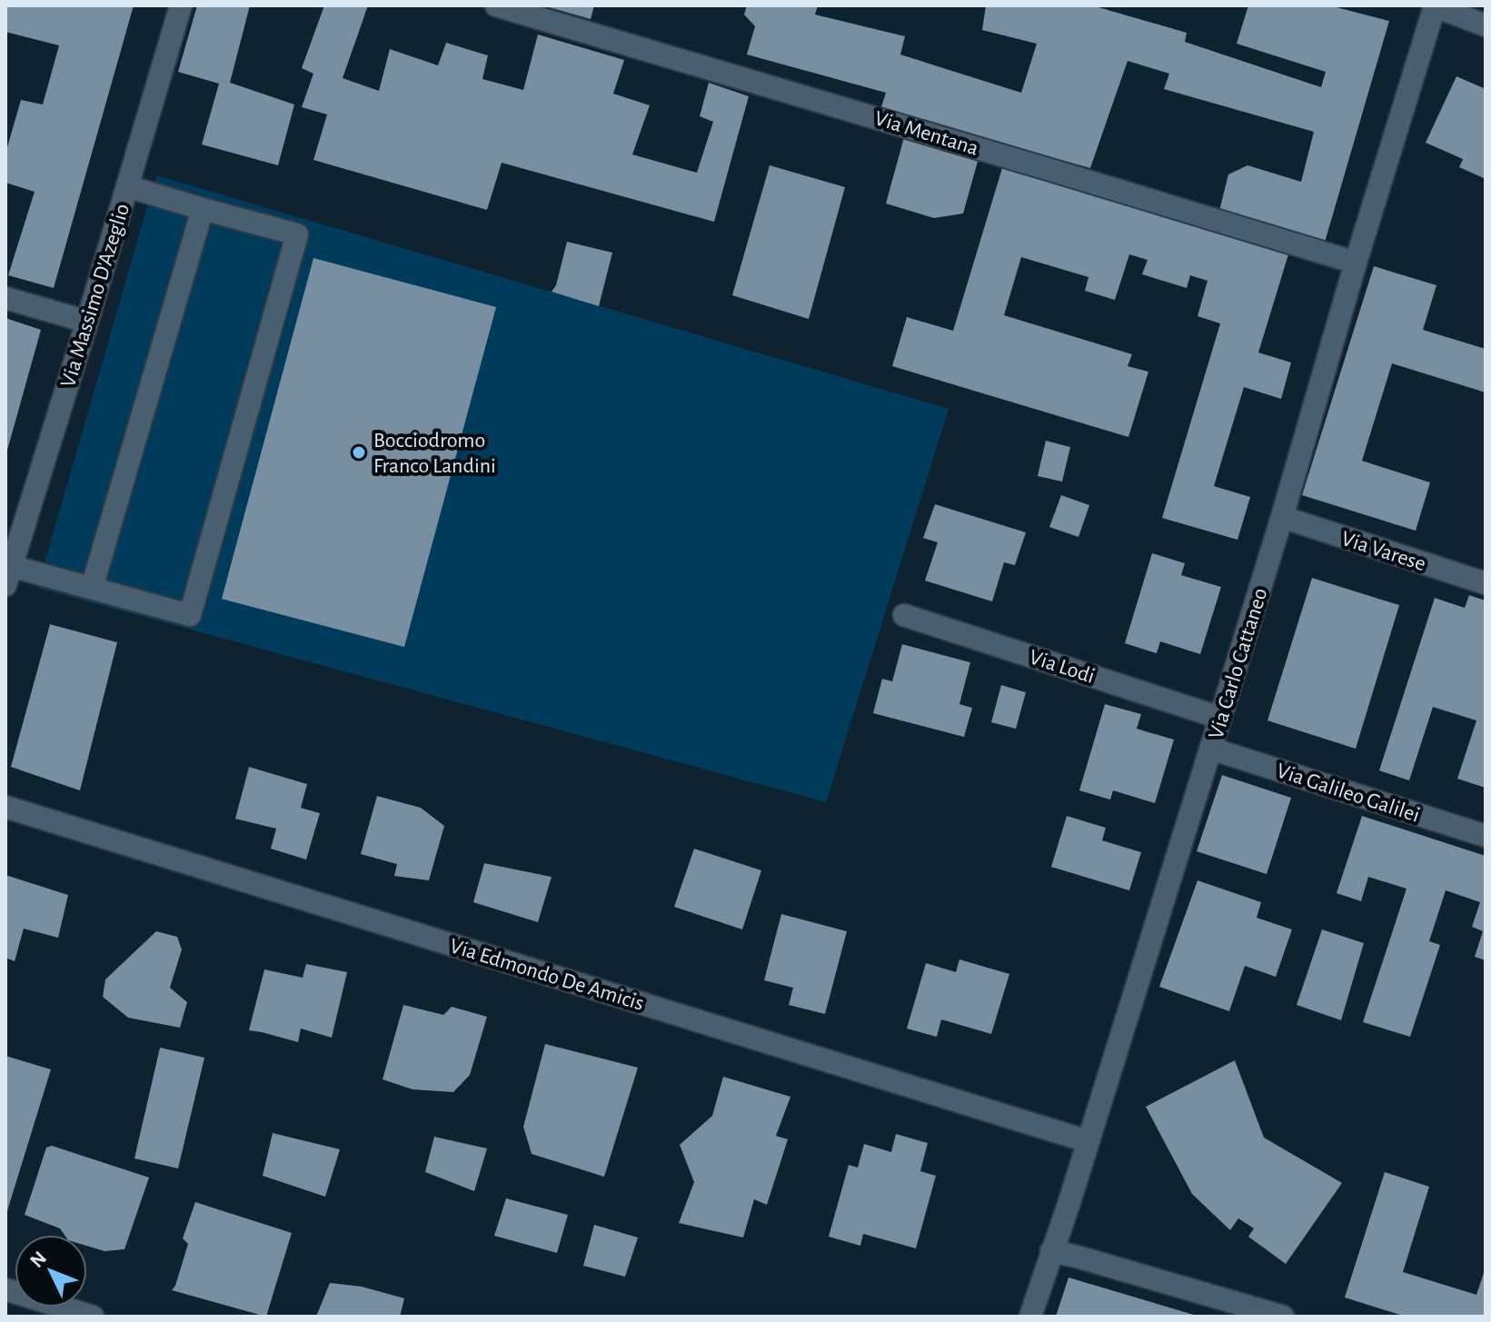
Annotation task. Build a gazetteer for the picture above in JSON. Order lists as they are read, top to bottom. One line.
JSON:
{"streets":{"street":["Via Mentana","Via Massimo D'Azeglio","Via Varese","Via Carlo Cattaneo","Via Lodi","Via Galileo Galilei","Via Edmondo De Amicis"]},"crossings":[["Via Mentana","Via Carlo Cattaneo"],["Via Varese","Via Carlo Cattaneo"],["Via Carlo Cattaneo","Via Lodi"],["Via Carlo Cattaneo","Via Galileo Galilei"],["Via Carlo Cattaneo","Via Edmondo De Amicis"]],"places":["Bocciodromo Franco Landini"],"north":"top left"}
